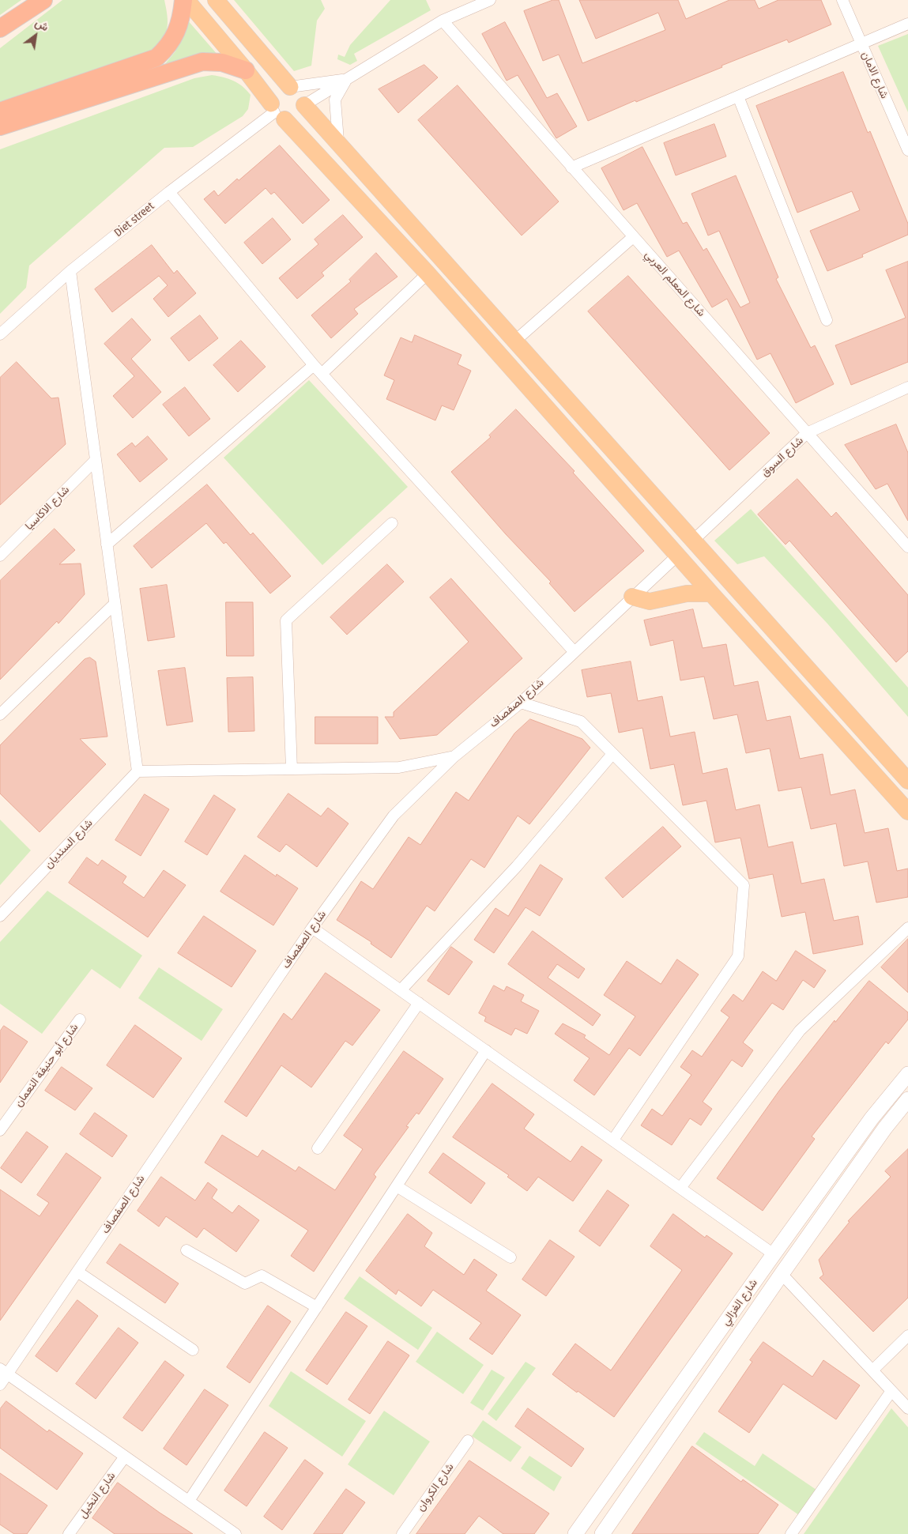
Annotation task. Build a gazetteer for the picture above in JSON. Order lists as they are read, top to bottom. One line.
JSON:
{"streets":{"main road":["شارع الغزالي"],"street":["شارع الامان","Diet street","شارع المعلم العربي","شارع السوق","شارع الاكاسيا","شارع الصفصاف","شارع السنديان","شارع أبو حنيفة النعمان","شارع الكروان","شارع النخيل"]},"crossings":[["شارع المعلم العربي","شارع السوق"]],"north":"top right"}
